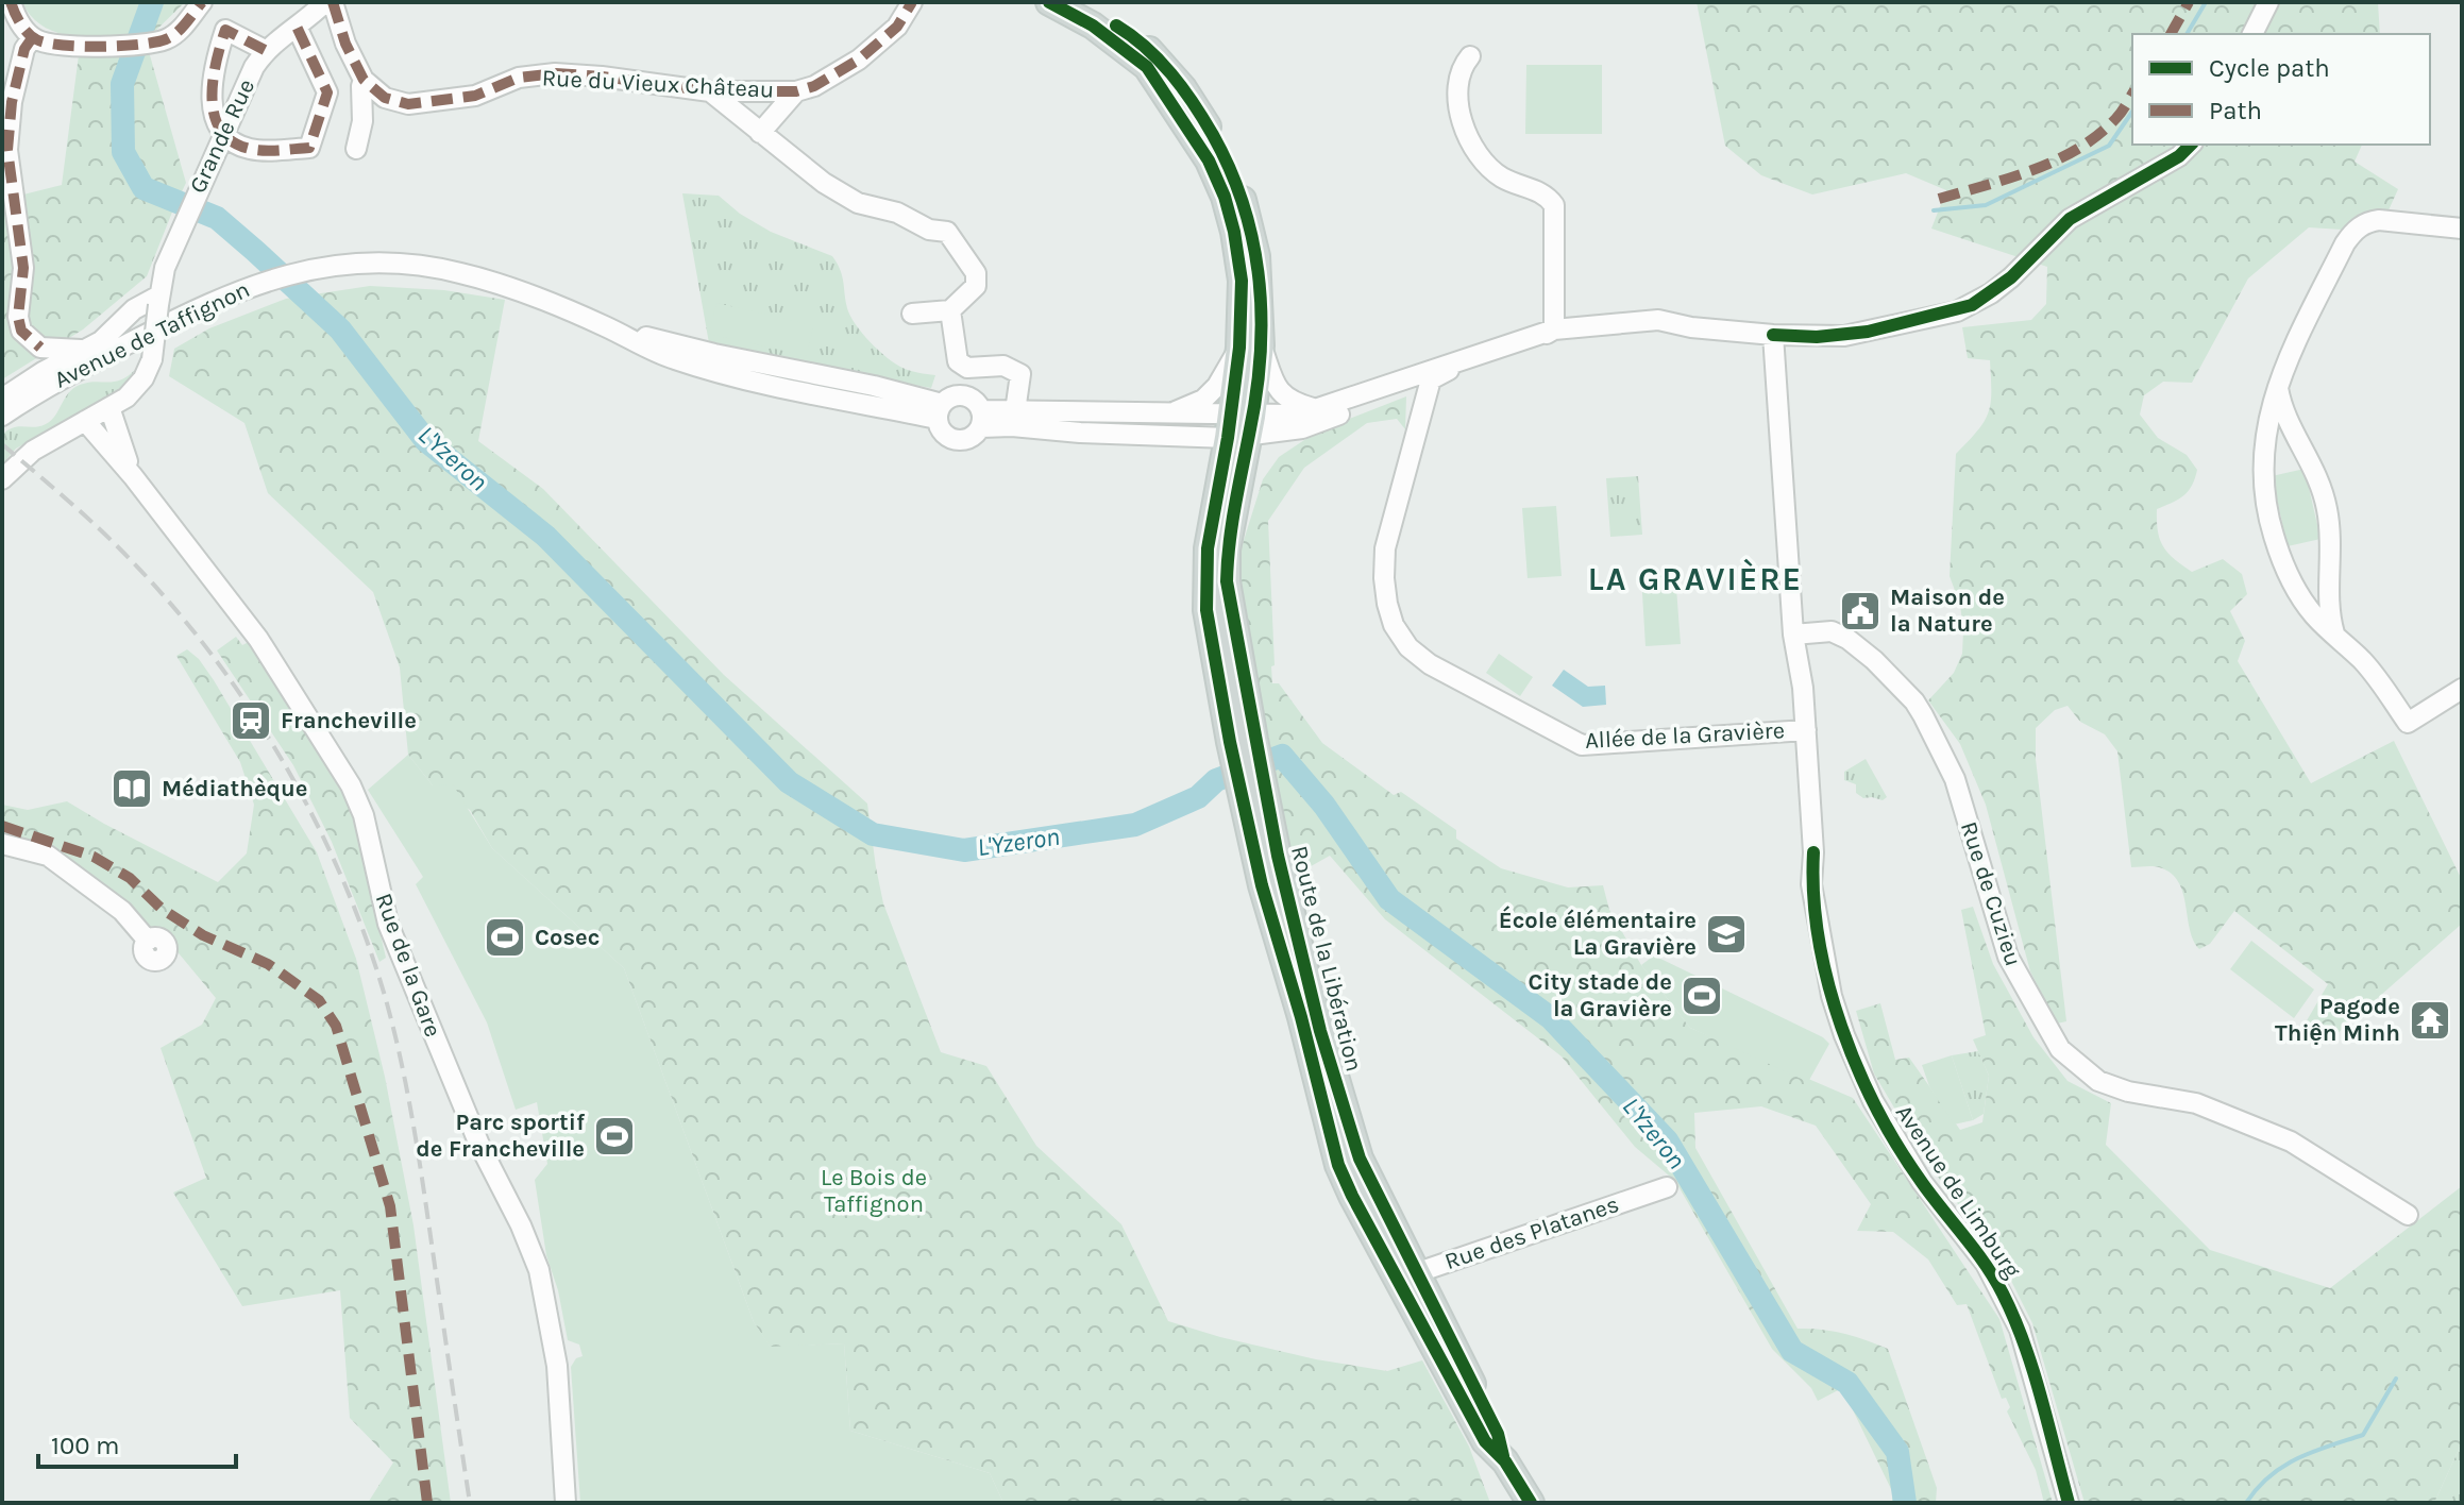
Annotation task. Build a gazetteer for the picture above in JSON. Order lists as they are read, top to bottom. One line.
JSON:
{"streets":{"main road":["Route de la Libération"],"street":["Rue du Vieux Château","Grande Rue","Avenue de Taffignon","Allée de la Gravière","Rue de Cuzieu","Rue de la Gare","Avenue de Limburg","Rue des Platanes"]},"crossings":[["Grande Rue","Rue de la Gare"],["Avenue de Taffignon","Route de la Libération"],["Allée de la Gravière","Avenue de Limburg"],["Rue de Cuzieu","Avenue de Limburg"],["Route de la Libération","Rue des Platanes"]],"districts":["LA GRAVIÈRE"],"water":["L'Yzeron"],"parks":["Le Bois de Taffignon"],"places":{"public building":["Maison de la Nature"],"station":["Francheville"],"library":["Médiathèque"],"school or university":["École élémentaire La Gravière"],"sports":["Cosec","City stade de la Gravière","Parc sportif de Francheville"],"temple":["Pagode Thiện Minh"]},"legend":["Cycle path","Path"],"scale_bar":"100 m"}
